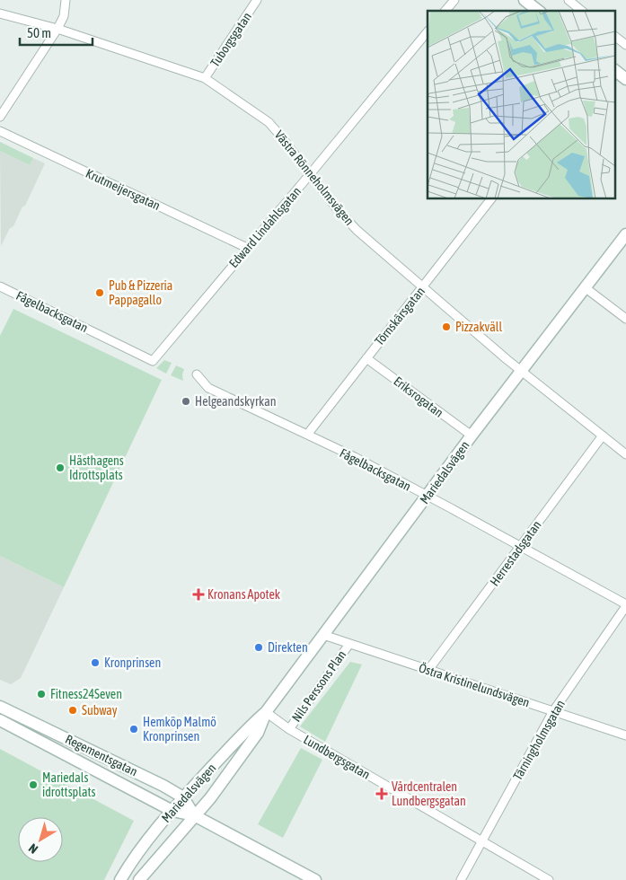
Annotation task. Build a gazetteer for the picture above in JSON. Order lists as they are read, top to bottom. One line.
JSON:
{"streets":{"main road":["Mariedalsvägen","Regementsgatan"],"street":["Tuborgsgatan","Västra Rönneholmsvägen","Krutmeijersgatan","Edward Lindahlsgatan","Fågelbacksgatan","Törnskärsgatan","Eriksrogatan","Herrestadsgatan","Östra Kristinelundsvägen","Nils Perssons Plan","Tärningholmsgatan","Lundbergsgatan"]},"crossings":[["Tuborgsgatan","Västra Rönneholmsvägen"],["Västra Rönneholmsvägen","Edward Lindahlsgatan"],["Västra Rönneholmsvägen","Törnskärsgatan"],["Västra Rönneholmsvägen","Mariedalsvägen"],["Västra Rönneholmsvägen","Herrestadsgatan"],["Krutmeijersgatan","Edward Lindahlsgatan"],["Edward Lindahlsgatan","Fågelbacksgatan"],["Fågelbacksgatan","Törnskärsgatan"],["Fågelbacksgatan","Mariedalsvägen"],["Fågelbacksgatan","Herrestadsgatan"],["Fågelbacksgatan","Tärningholmsgatan"],["Törnskärsgatan","Eriksrogatan"],["Eriksrogatan","Mariedalsvägen"],["Mariedalsvägen","Östra Kristinelundsvägen"],["Mariedalsvägen","Regementsgatan"],["Mariedalsvägen","Lundbergsgatan"],["Herrestadsgatan","Östra Kristinelundsvägen"],["Östra Kristinelundsvägen","Nils Perssons Plan"],["Östra Kristinelundsvägen","Tärningholmsgatan"],["Nils Perssons Plan","Lundbergsgatan"],["Tärningholmsgatan","Lundbergsgatan"]],"places":{"other":["Pub & Pizzeria Pappagallo","Pizzakväll","Helgeandskyrkan","Hästhagens Idrottsplats","Direkten","Kronprinsen","Fitness24Seven","Subway","Hemköp Malmö Kronprinsen","Mariedals idrottsplats"],"health":["Kronans Apotek","Vårdcentralen Lundbergsgatan"]},"scale_bar":"50 m","north":"bottom left"}
